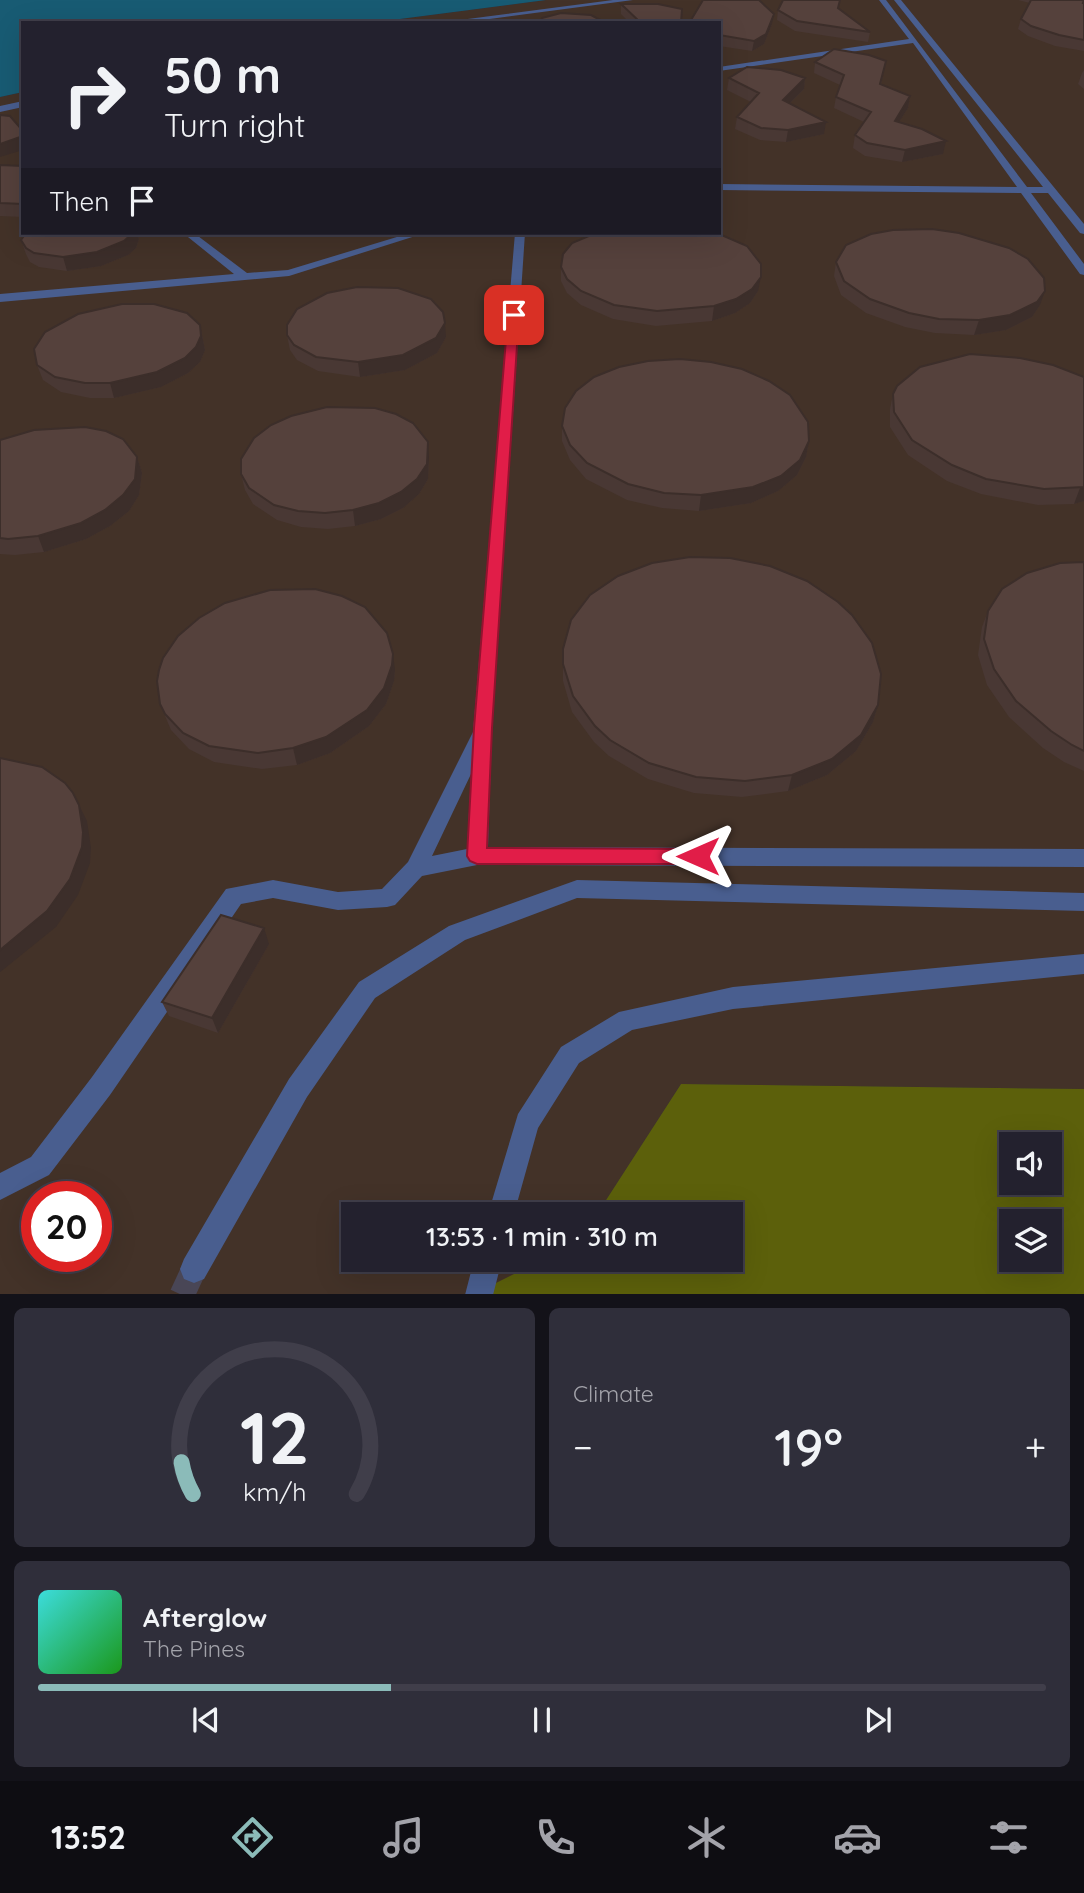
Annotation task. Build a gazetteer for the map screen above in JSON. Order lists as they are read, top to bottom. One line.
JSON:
{"page":{"turn":["50 m","Turn right"],"then":"Then","limit":"20","trip":"13:53 · 1 min · 310 m","tile":"Climate","heat":["−","19°","+"],"song":["Afterglow","The Pines"],"tabs":"13:52","gauge":["12","km/h"]}}
